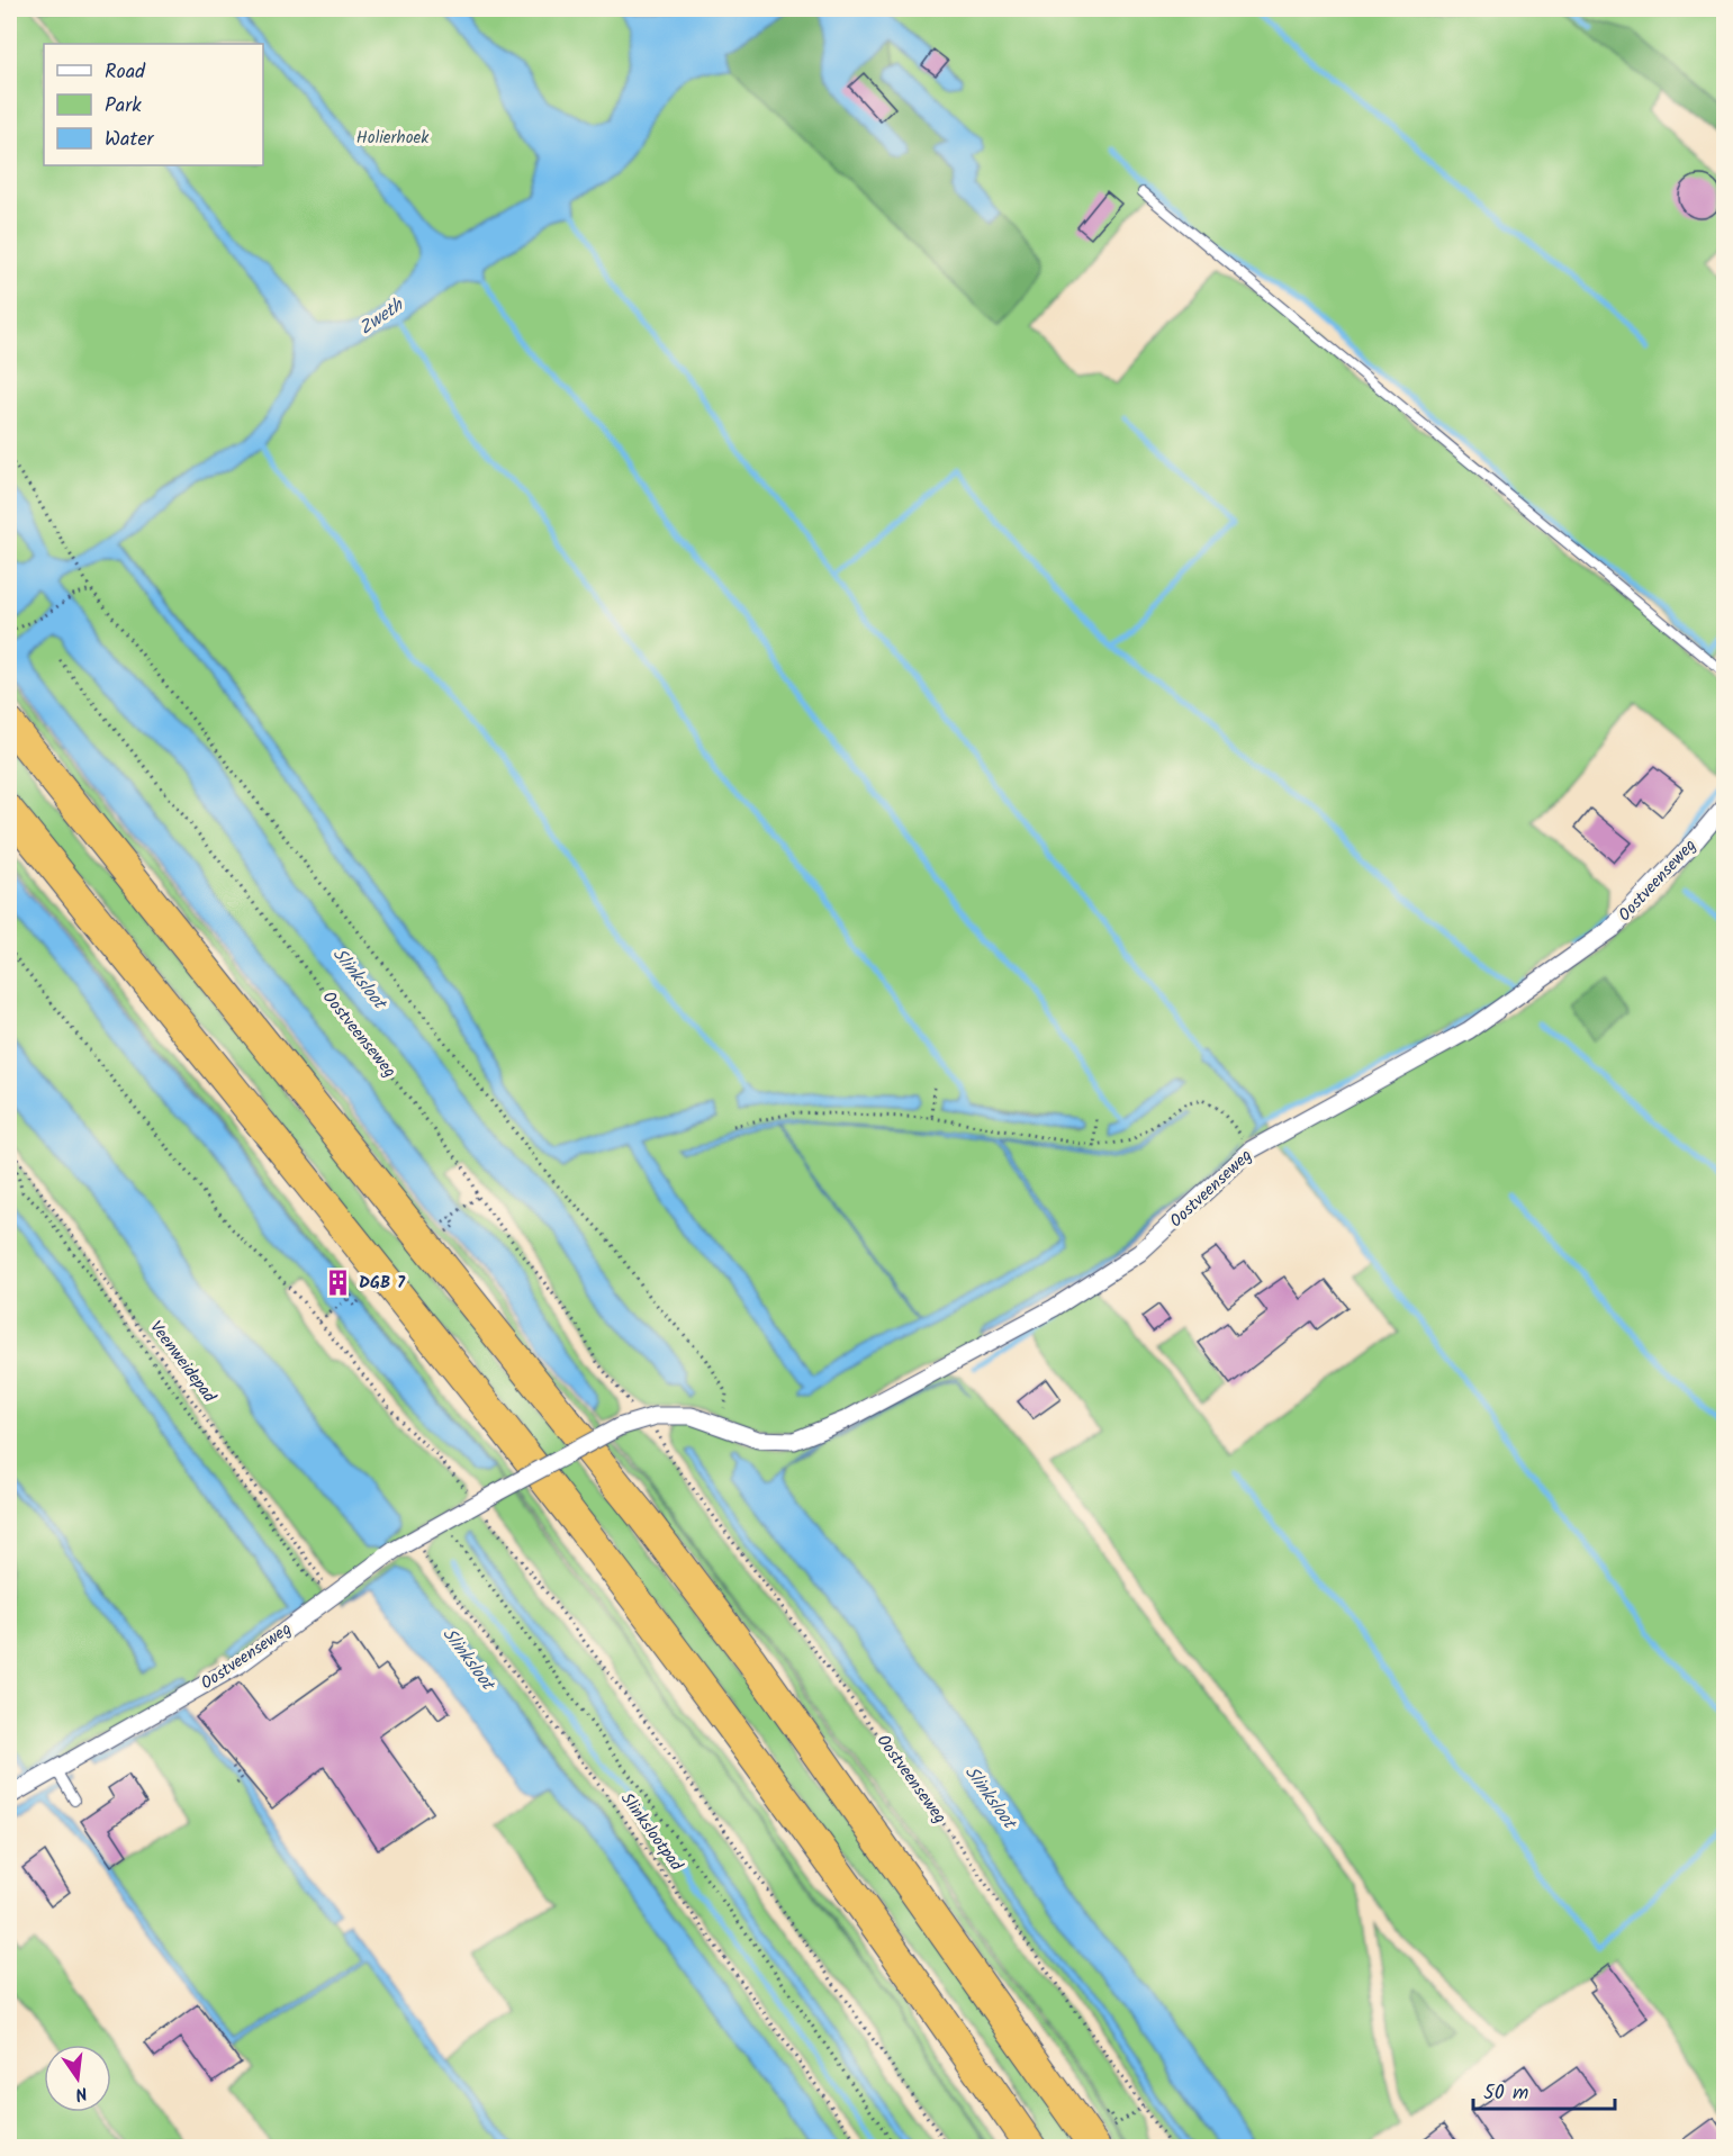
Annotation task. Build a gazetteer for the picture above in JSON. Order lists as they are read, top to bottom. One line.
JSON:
{"streets":{"street":["Oostveenseweg"],"path":["Veenweidepad","Slinkslootpad"]},"crossings":[["Oostveenseweg","Veenweidepad"],["Oostveenseweg","Slinkslootpad"]],"water":["Zweth","Slinksloot"],"parks":["Holierhoek"],"places":{"building":["DGB 7"]},"legend":["Road","Park","Water"],"scale_bar":"50 m","north":"bottom"}
